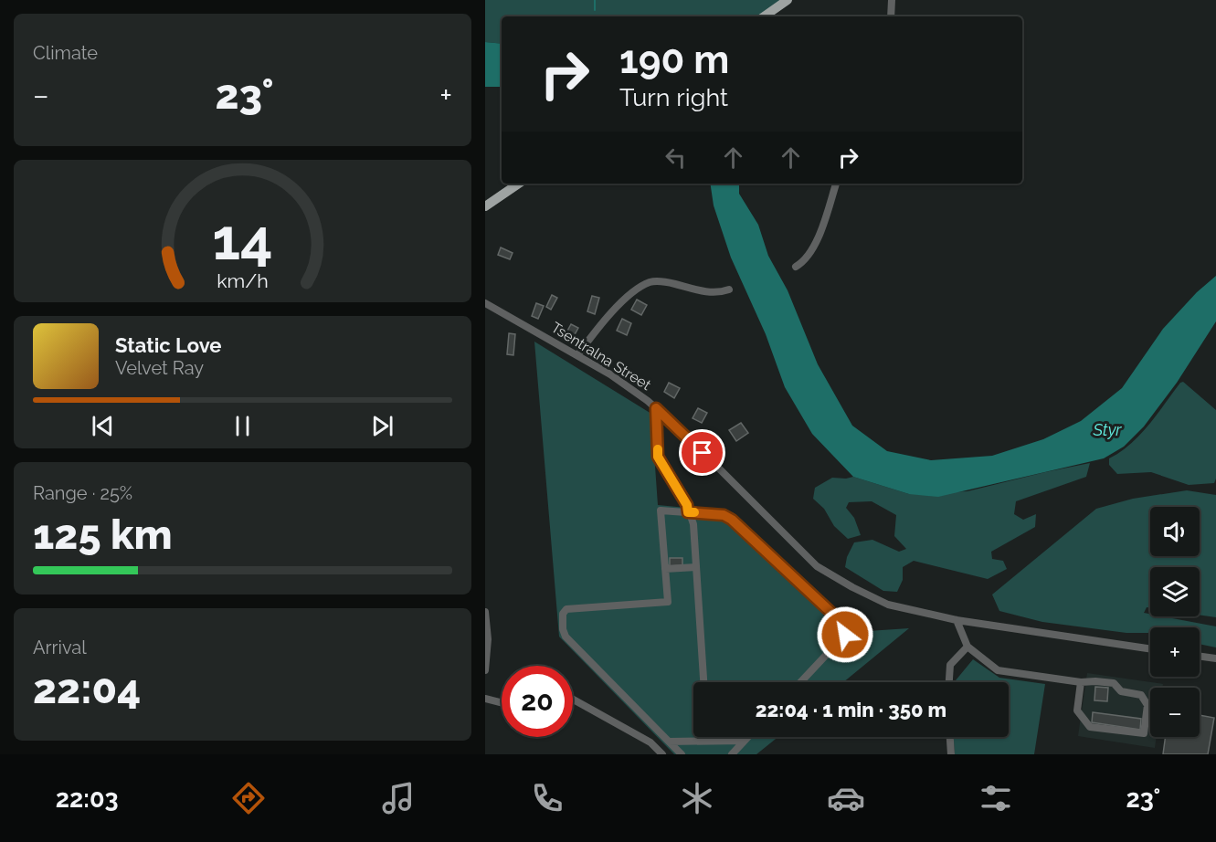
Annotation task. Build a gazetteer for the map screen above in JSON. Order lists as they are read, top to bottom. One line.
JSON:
{"streets":{"street":["Tsentralna Street"]},"water":["Styr"],"page":{"tile":["Climate",["Range · 25%","125 km"],["Arrival","22:04"]],"turn":["190 m","Turn right"],"heat":["−","23°","+"],"song":["Static Love","Velvet Ray"],"map_buttons":["+","−"],"limit":"20","trip":"22:04 · 1 min · 350 m","tabs":["22:03","23°"],"gauge":["14","km/h"]}}
